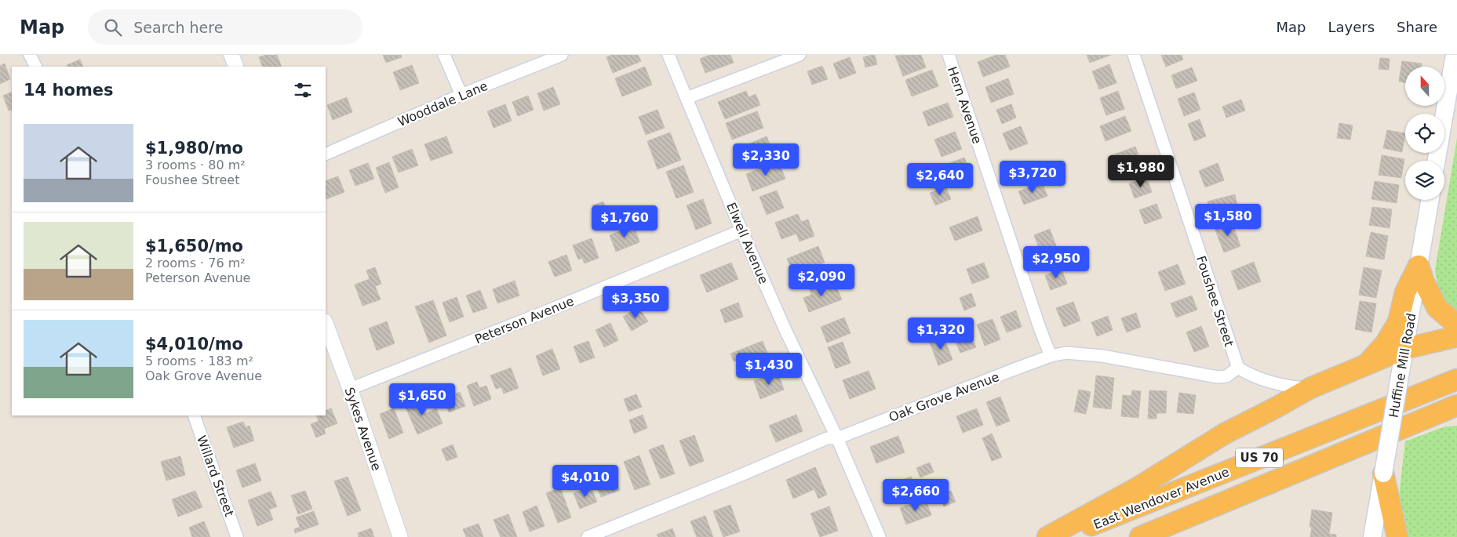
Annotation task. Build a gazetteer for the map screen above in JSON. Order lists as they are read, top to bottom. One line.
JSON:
{"streets":{"highway":["US 70","East Wendover Avenue"],"main road":["Huffine Mill Road"],"street":["Wooddale Lane","Hern Avenue","Elwell Avenue","Foushee Street","Peterson Avenue","Oak Grove Avenue","Sykes Avenue","Willard Street"]},"crossings":[["Hern Avenue","Oak Grove Avenue"],["Elwell Avenue","Peterson Avenue"],["Elwell Avenue","Oak Grove Avenue"],["Foushee Street","Oak Grove Avenue"],["Peterson Avenue","Sykes Avenue"]],"north":"top","page":{"header":"Map","search":"Search here","nav":["Map","Layers","Share"],"heading":"14 homes","list":[{"name":"$1,980/mo","note":"3 rooms · 80 m² · Foushee Street"},{"name":"$1,650/mo","note":"2 rooms · 76 m² · Peterson Avenue"},{"name":"$4,010/mo","note":"5 rooms · 183 m² · Oak Grove Avenue"}],"price":["$2,330","$1,980","$3,720","$2,640","$1,580","$1,760","$2,950","$2,090","$3,350","$1,320","$1,430","$1,650","$4,010","$2,660"]}}
